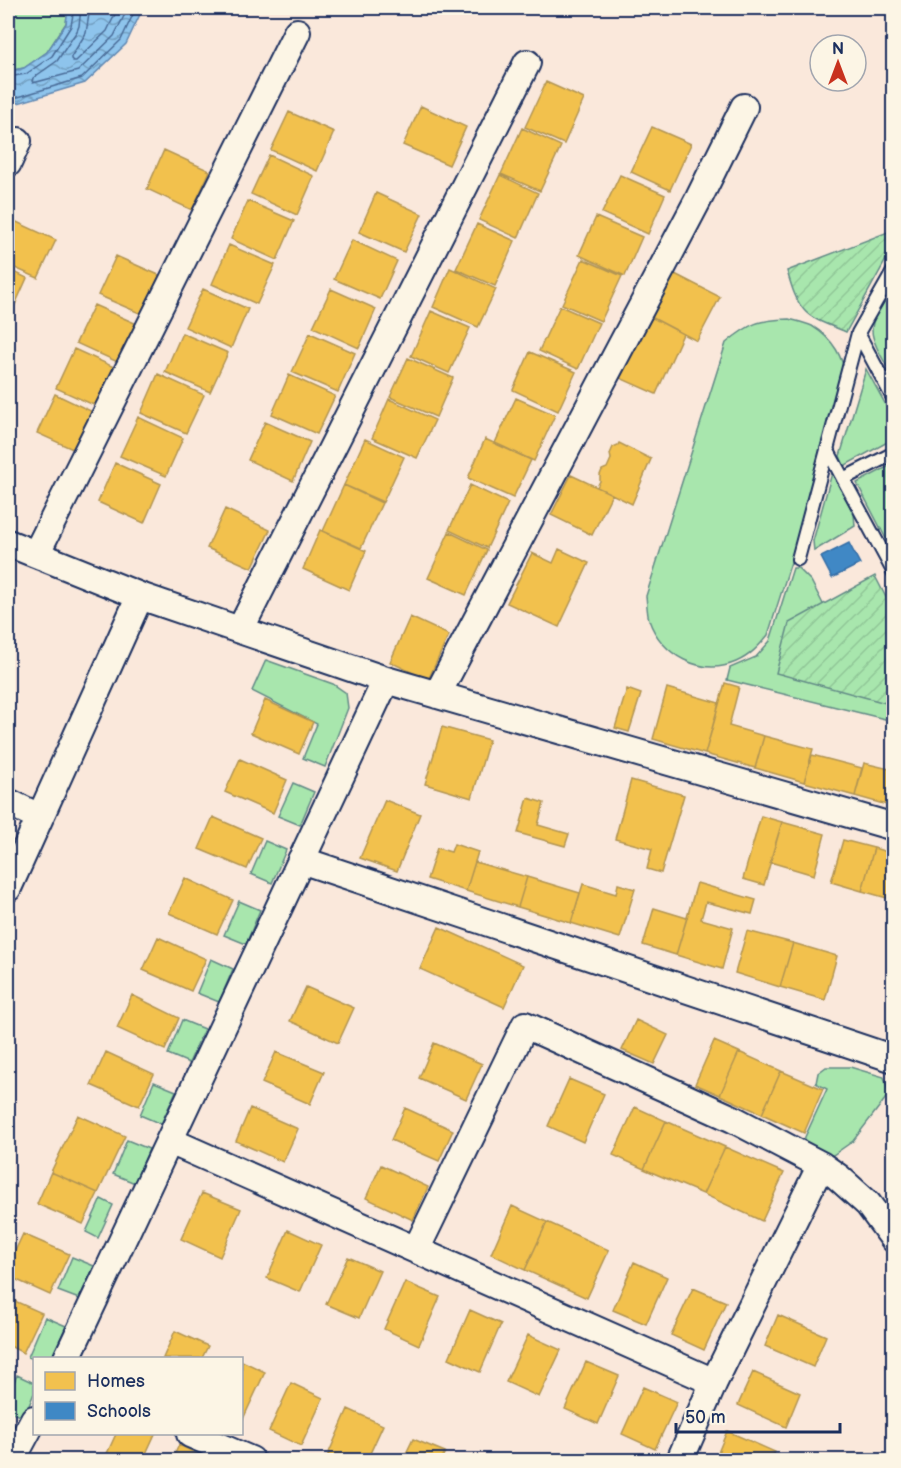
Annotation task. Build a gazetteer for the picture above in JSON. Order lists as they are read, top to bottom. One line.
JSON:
{"legend":["Homes","Schools"],"scale_bar":"50 m","north":"top"}
